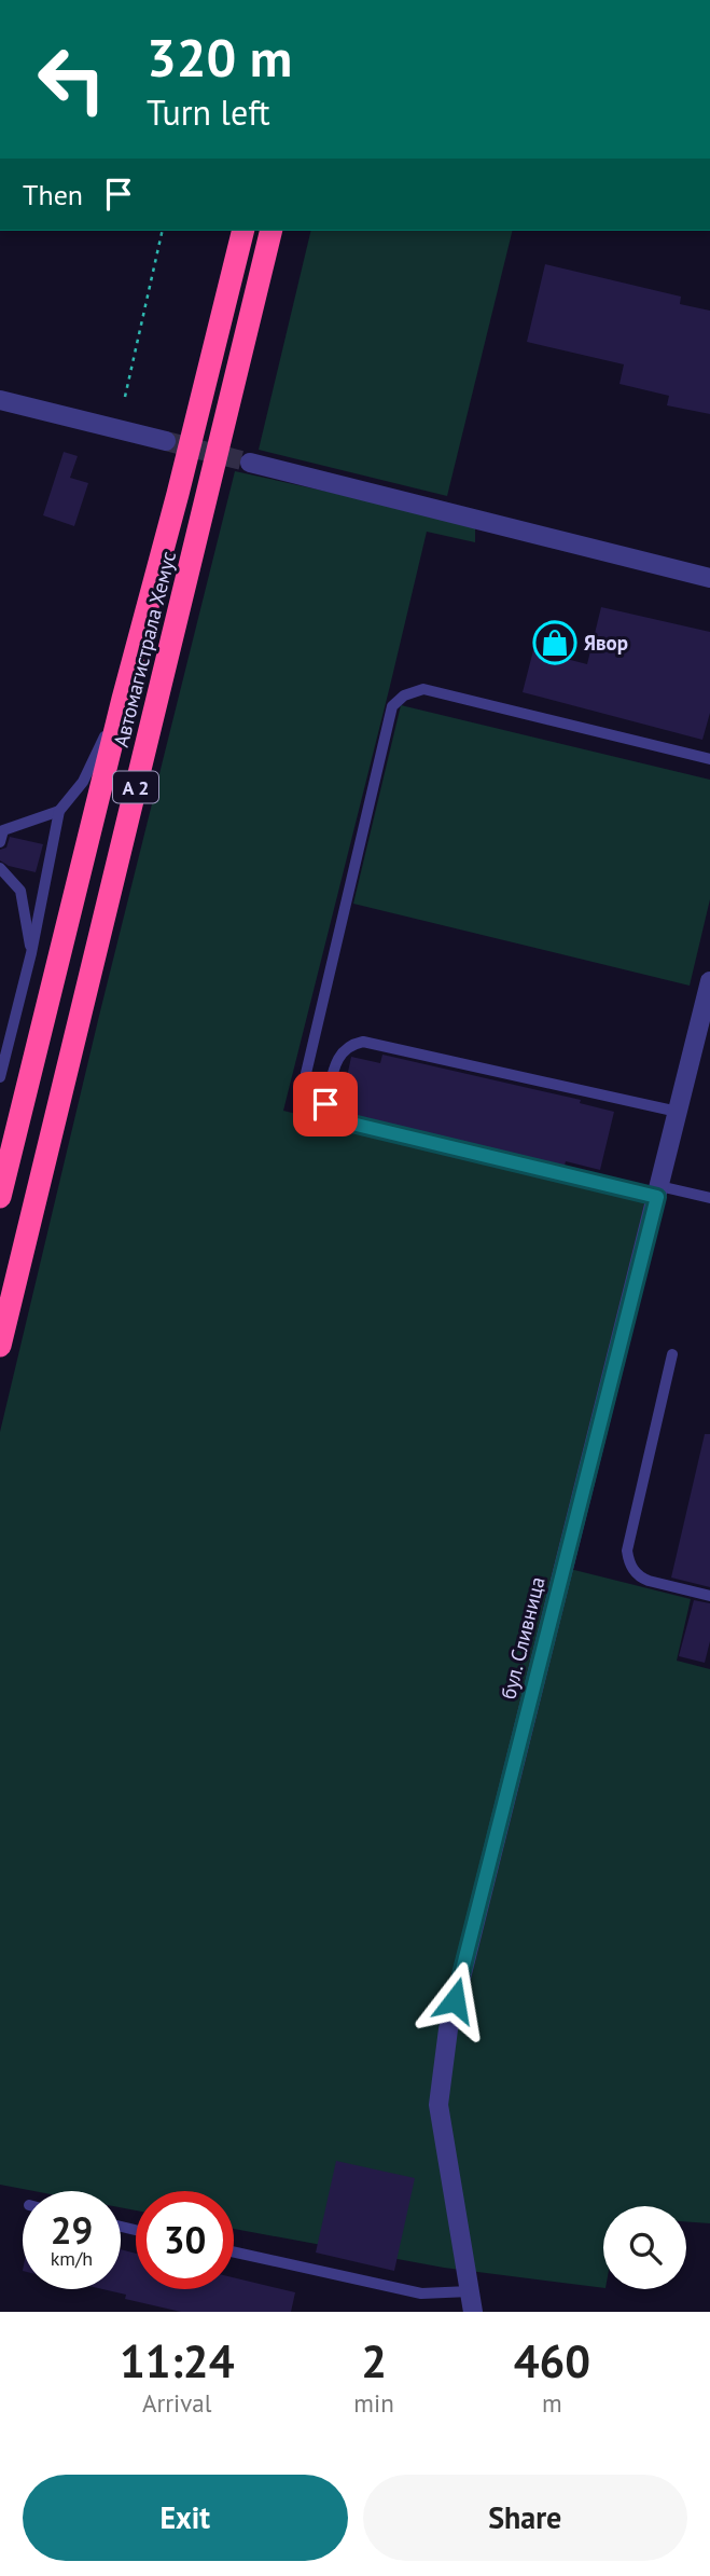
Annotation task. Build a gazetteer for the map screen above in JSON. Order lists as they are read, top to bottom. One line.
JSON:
{"streets":{"highway":["Автомагистрала Хемус","A 2"],"street":["бул. Сливница"]},"places":{"shop":["Явор"]},"page":{"turn":["320 m","Turn left"],"then":"Then","speed":"29 km/h","limit":"30","eta":["11:24","Arrival","2","min","460","m"],"buttons":["Exit","Share"]}}
